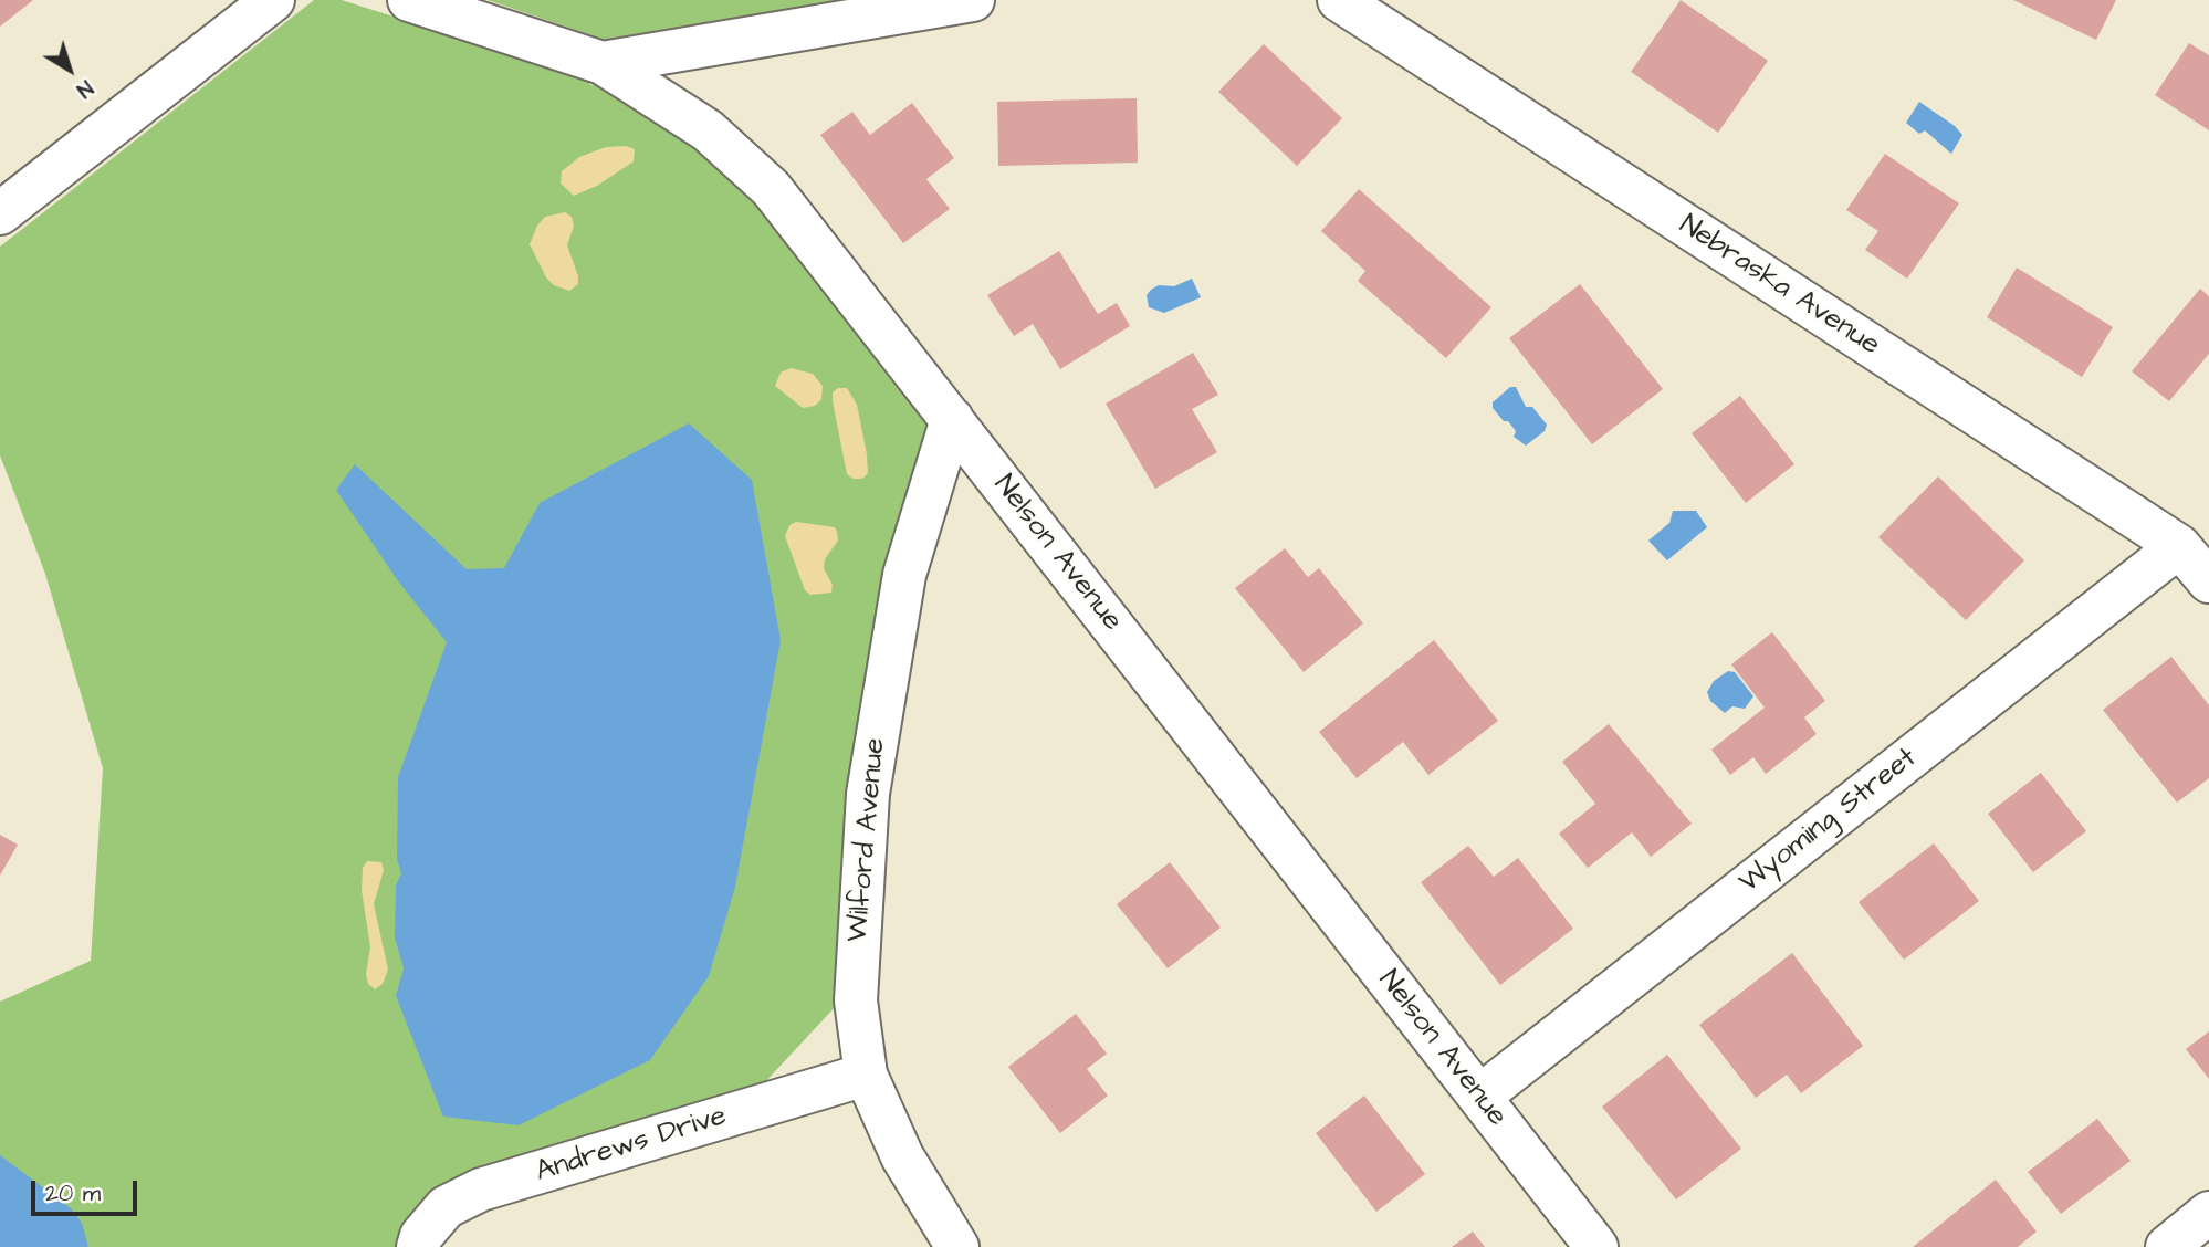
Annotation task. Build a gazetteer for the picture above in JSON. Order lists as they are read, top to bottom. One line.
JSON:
{"streets":{"street":["Nebraska Avenue","Nelson Avenue","Wyoming Street","Wilford Avenue","Andrews Drive"]},"crossings":[["Nebraska Avenue","Wyoming Street"],["Nelson Avenue","Wyoming Street"],["Nelson Avenue","Wilford Avenue"],["Wilford Avenue","Andrews Drive"]],"scale_bar":"20 m","north":"bottom right"}
